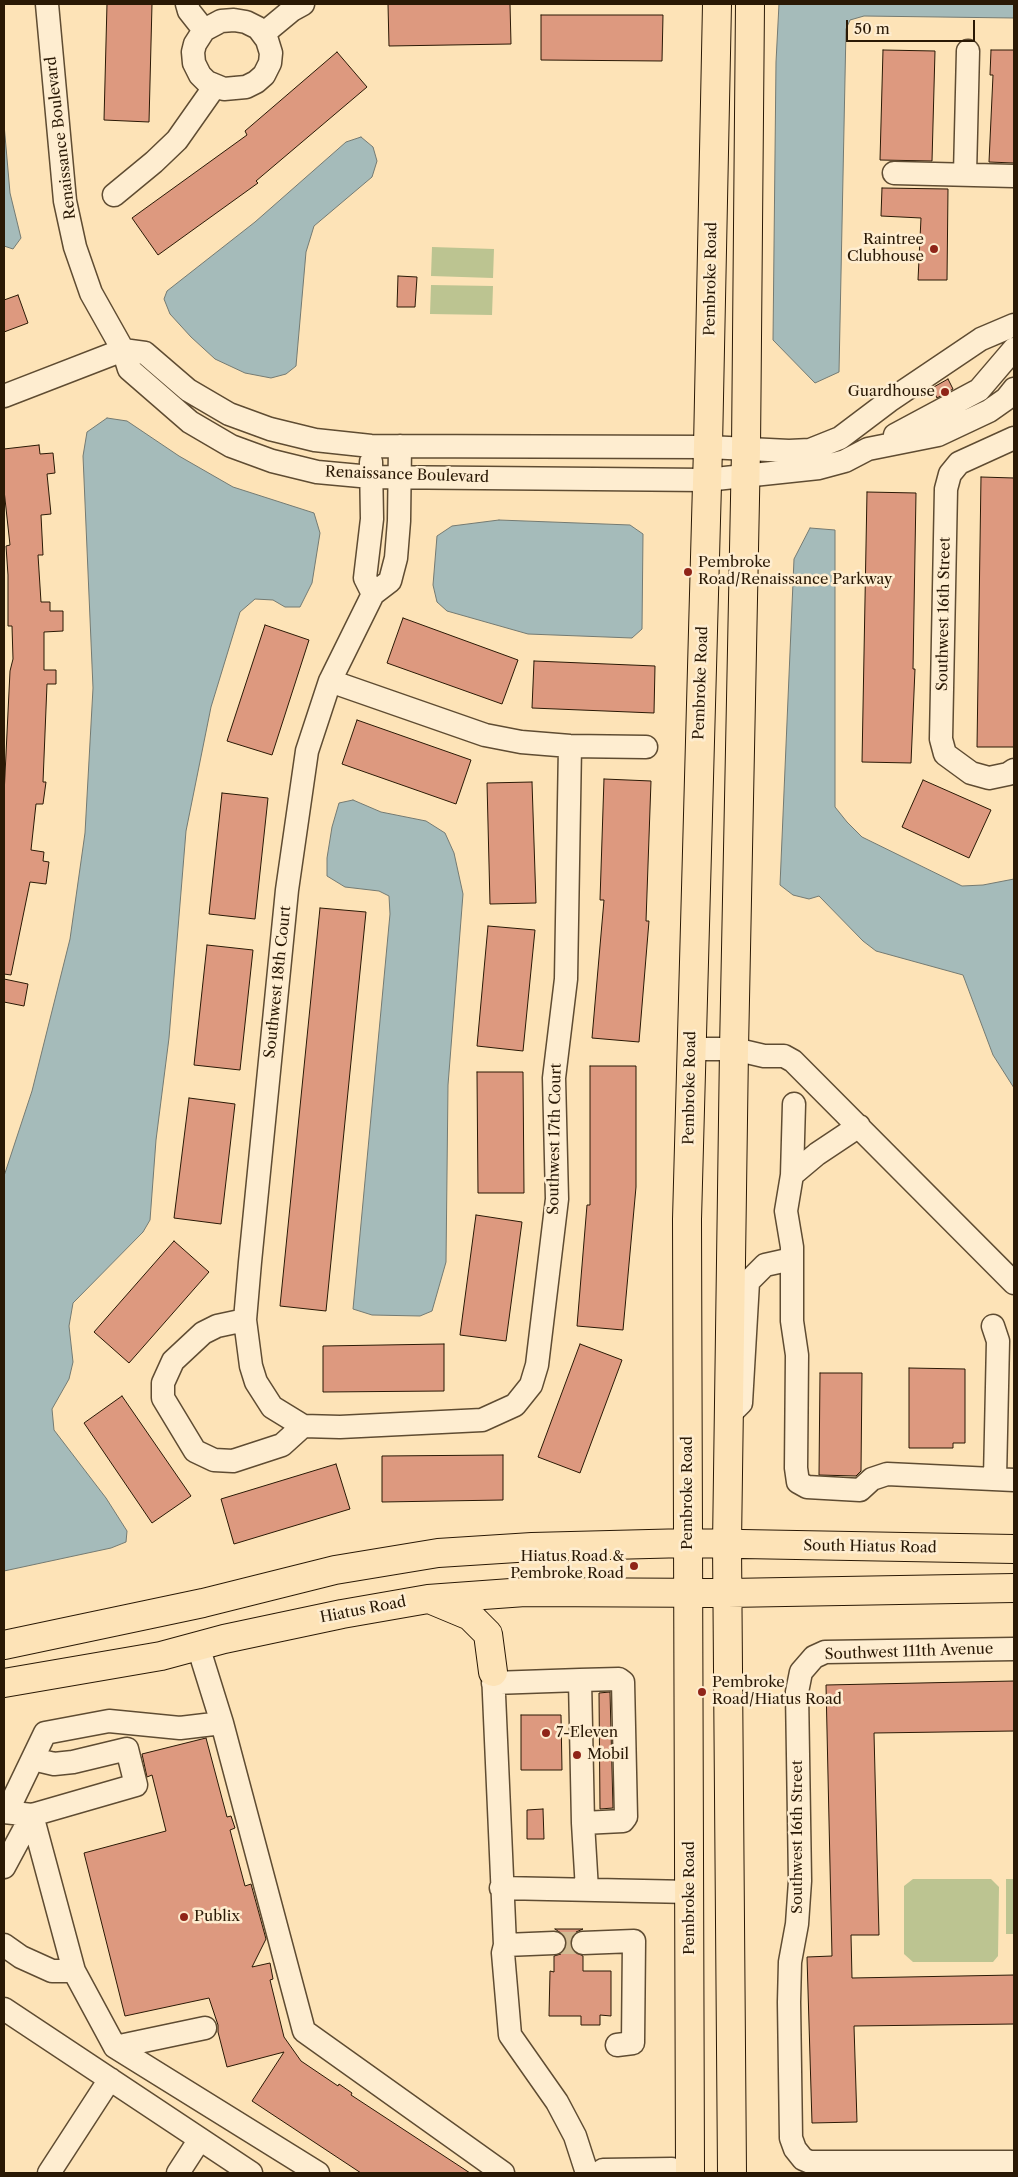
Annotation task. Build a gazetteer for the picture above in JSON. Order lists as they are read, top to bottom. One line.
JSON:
{"streets":{"main road":["Pembroke Road","South Hiatus Road","Hiatus Road"],"street":["Renaissance Boulevard","Southwest 16th Street","Southwest 18th Court","Southwest 17th Court","Southwest 111th Avenue"]},"crossings":[["Renaissance Boulevard","Pembroke Road"],["Renaissance Boulevard","Southwest 18th Court"],["Pembroke Road","Hiatus Road"],["Southwest 16th Street","Southwest 111th Avenue"],["Southwest 18th Court","Southwest 17th Court"]],"places":["Raintree Clubhouse","Guardhouse","Pembroke Road/Renaissance Parkway","Hiatus Road & Pembroke Road","Pembroke Road/Hiatus Road","7-Eleven","Mobil","Publix"],"scale_bar":"50 m"}
